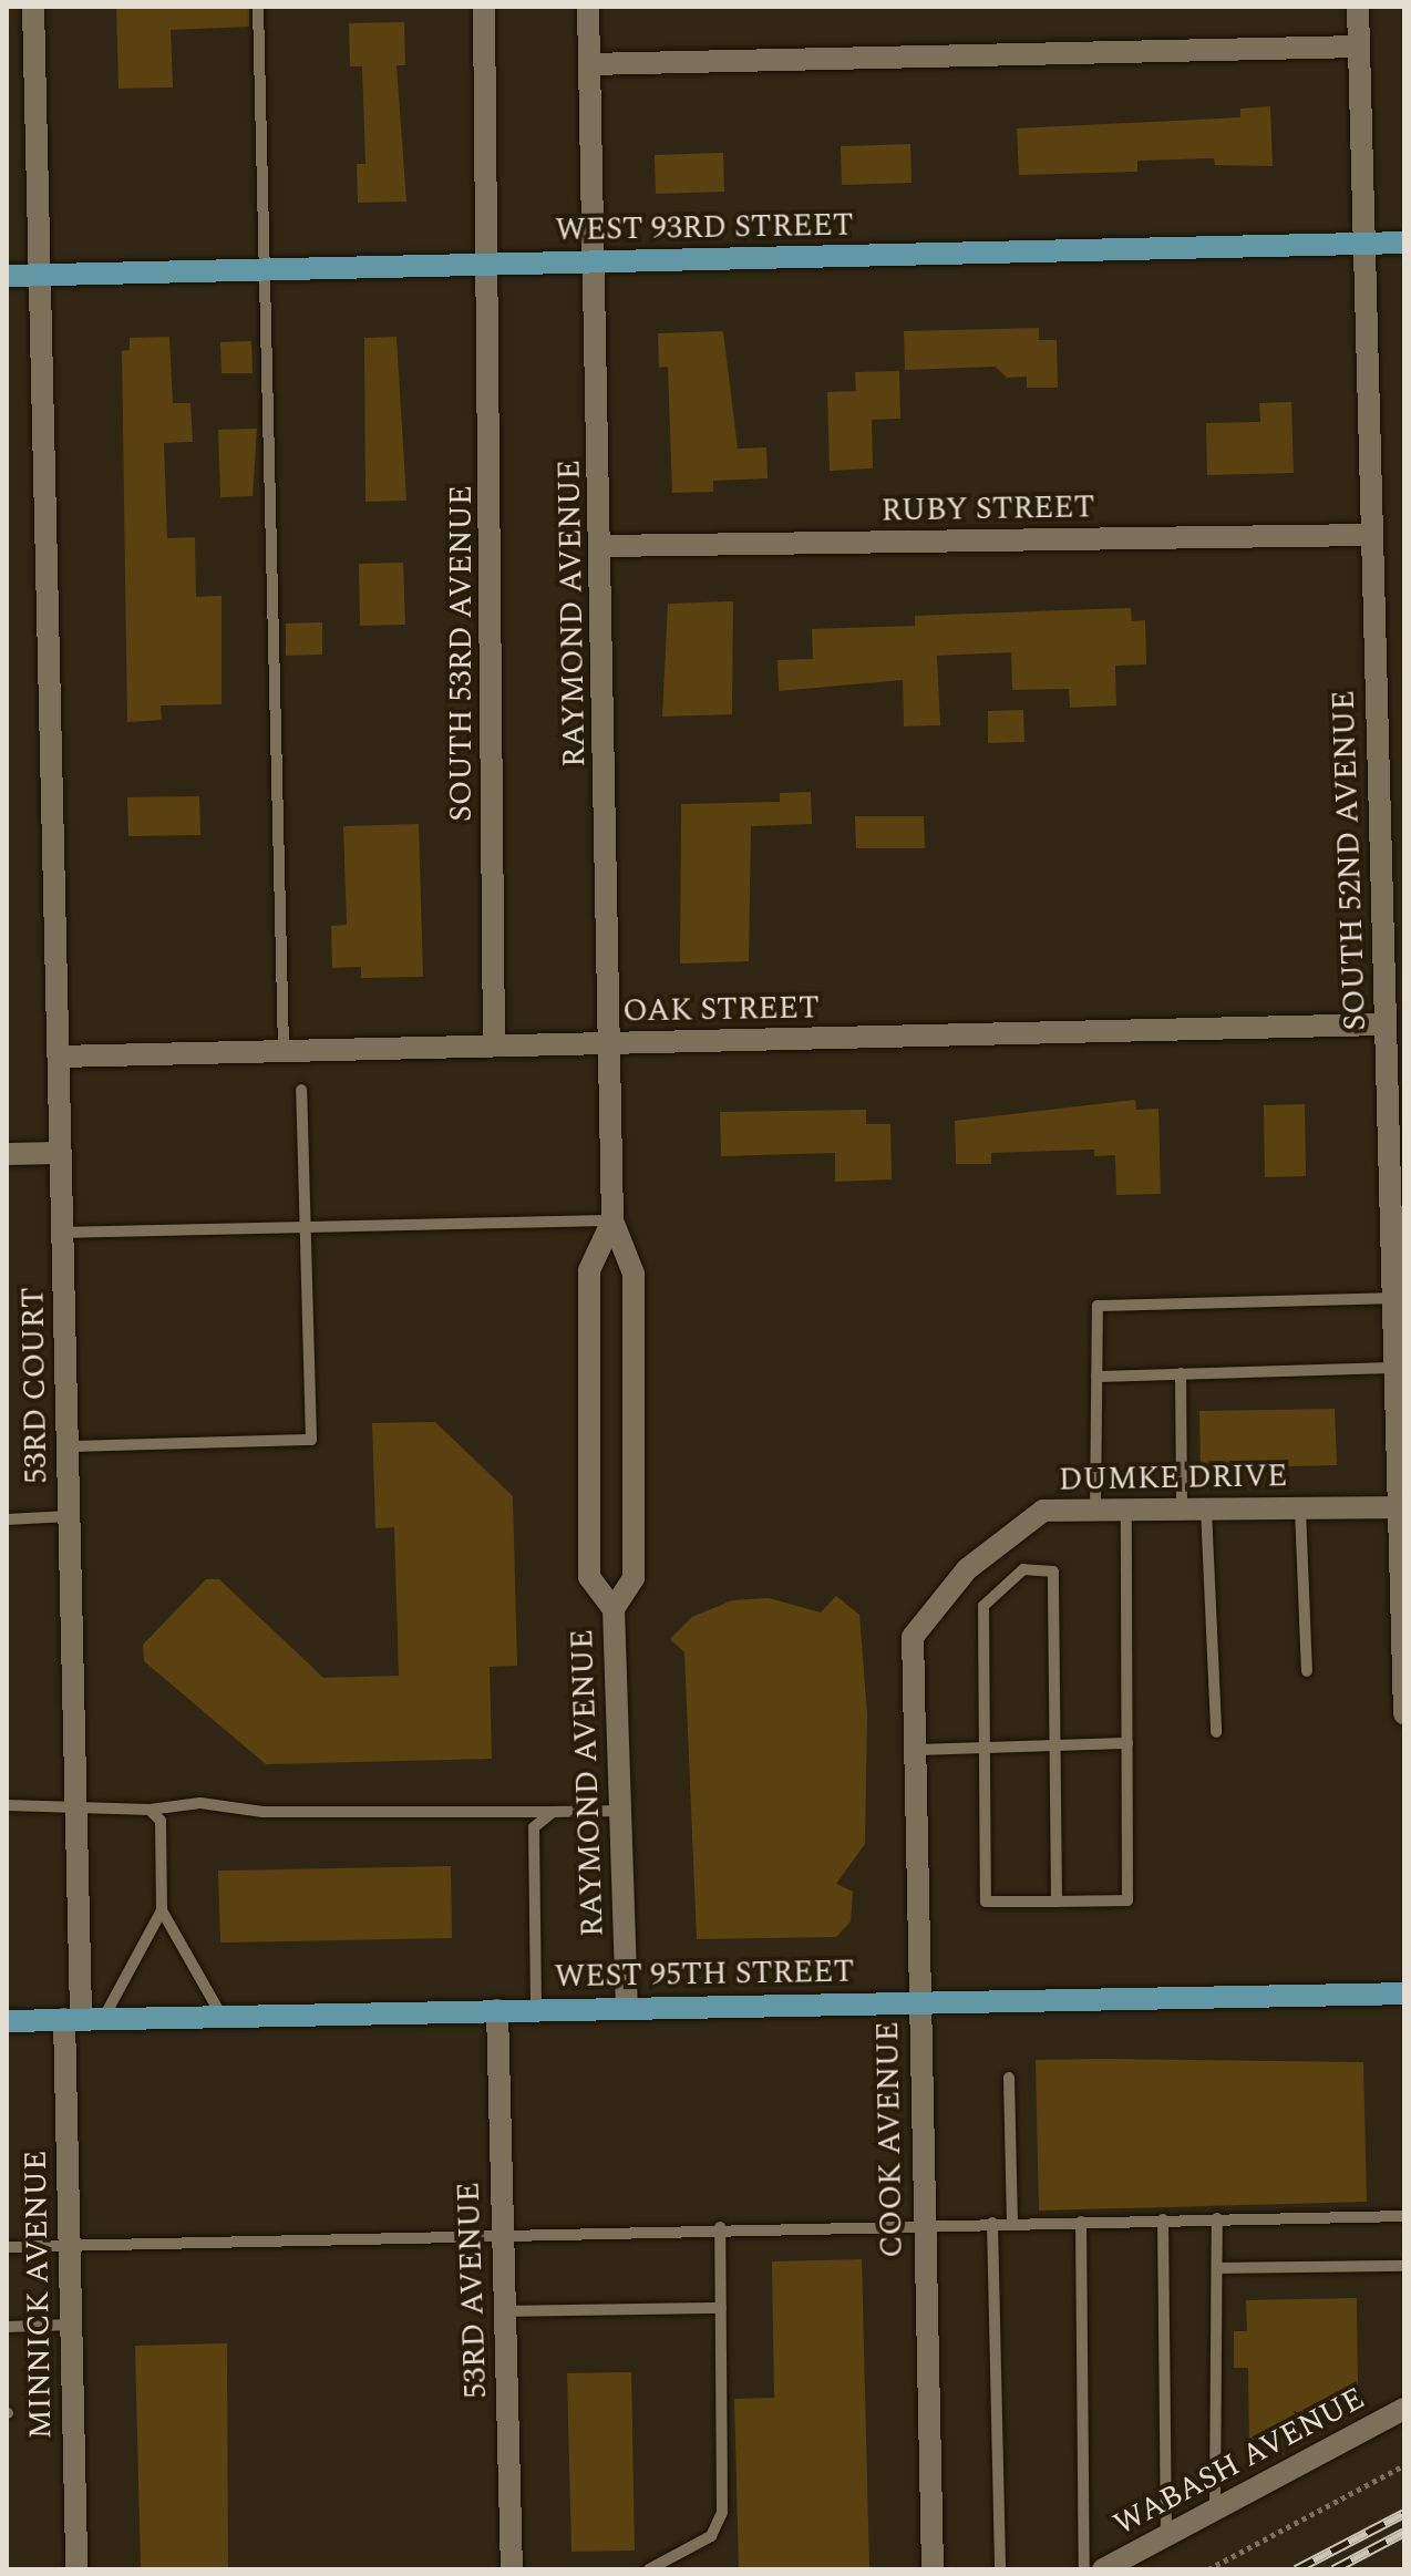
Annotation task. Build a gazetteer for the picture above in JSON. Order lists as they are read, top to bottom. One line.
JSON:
{"streets":{"main road":["WEST 93RD STREET","WEST 95TH STREET"],"street":["RUBY STREET","RAYMOND AVENUE","SOUTH 53RD AVENUE","SOUTH 52ND AVENUE","OAK STREET","53RD COURT","DUMKE DRIVE","COOK AVENUE","53RD AVENUE","MINNICK AVENUE","WABASH AVENUE"]},"crossings":[["WEST 93RD STREET","RAYMOND AVENUE"],["WEST 93RD STREET","SOUTH 53RD AVENUE"],["WEST 93RD STREET","SOUTH 52ND AVENUE"],["WEST 93RD STREET","53RD COURT"],["RUBY STREET","RAYMOND AVENUE"],["RUBY STREET","SOUTH 52ND AVENUE"],["RAYMOND AVENUE","OAK STREET"],["RAYMOND AVENUE","WEST 95TH STREET"],["SOUTH 53RD AVENUE","OAK STREET"],["SOUTH 52ND AVENUE","OAK STREET"],["SOUTH 52ND AVENUE","DUMKE DRIVE"],["OAK STREET","53RD COURT"],["53RD COURT","WEST 95TH STREET"],["53RD COURT","MINNICK AVENUE"],["DUMKE DRIVE","COOK AVENUE"],["WEST 95TH STREET","COOK AVENUE"],["WEST 95TH STREET","53RD AVENUE"],["WEST 95TH STREET","MINNICK AVENUE"]]}
